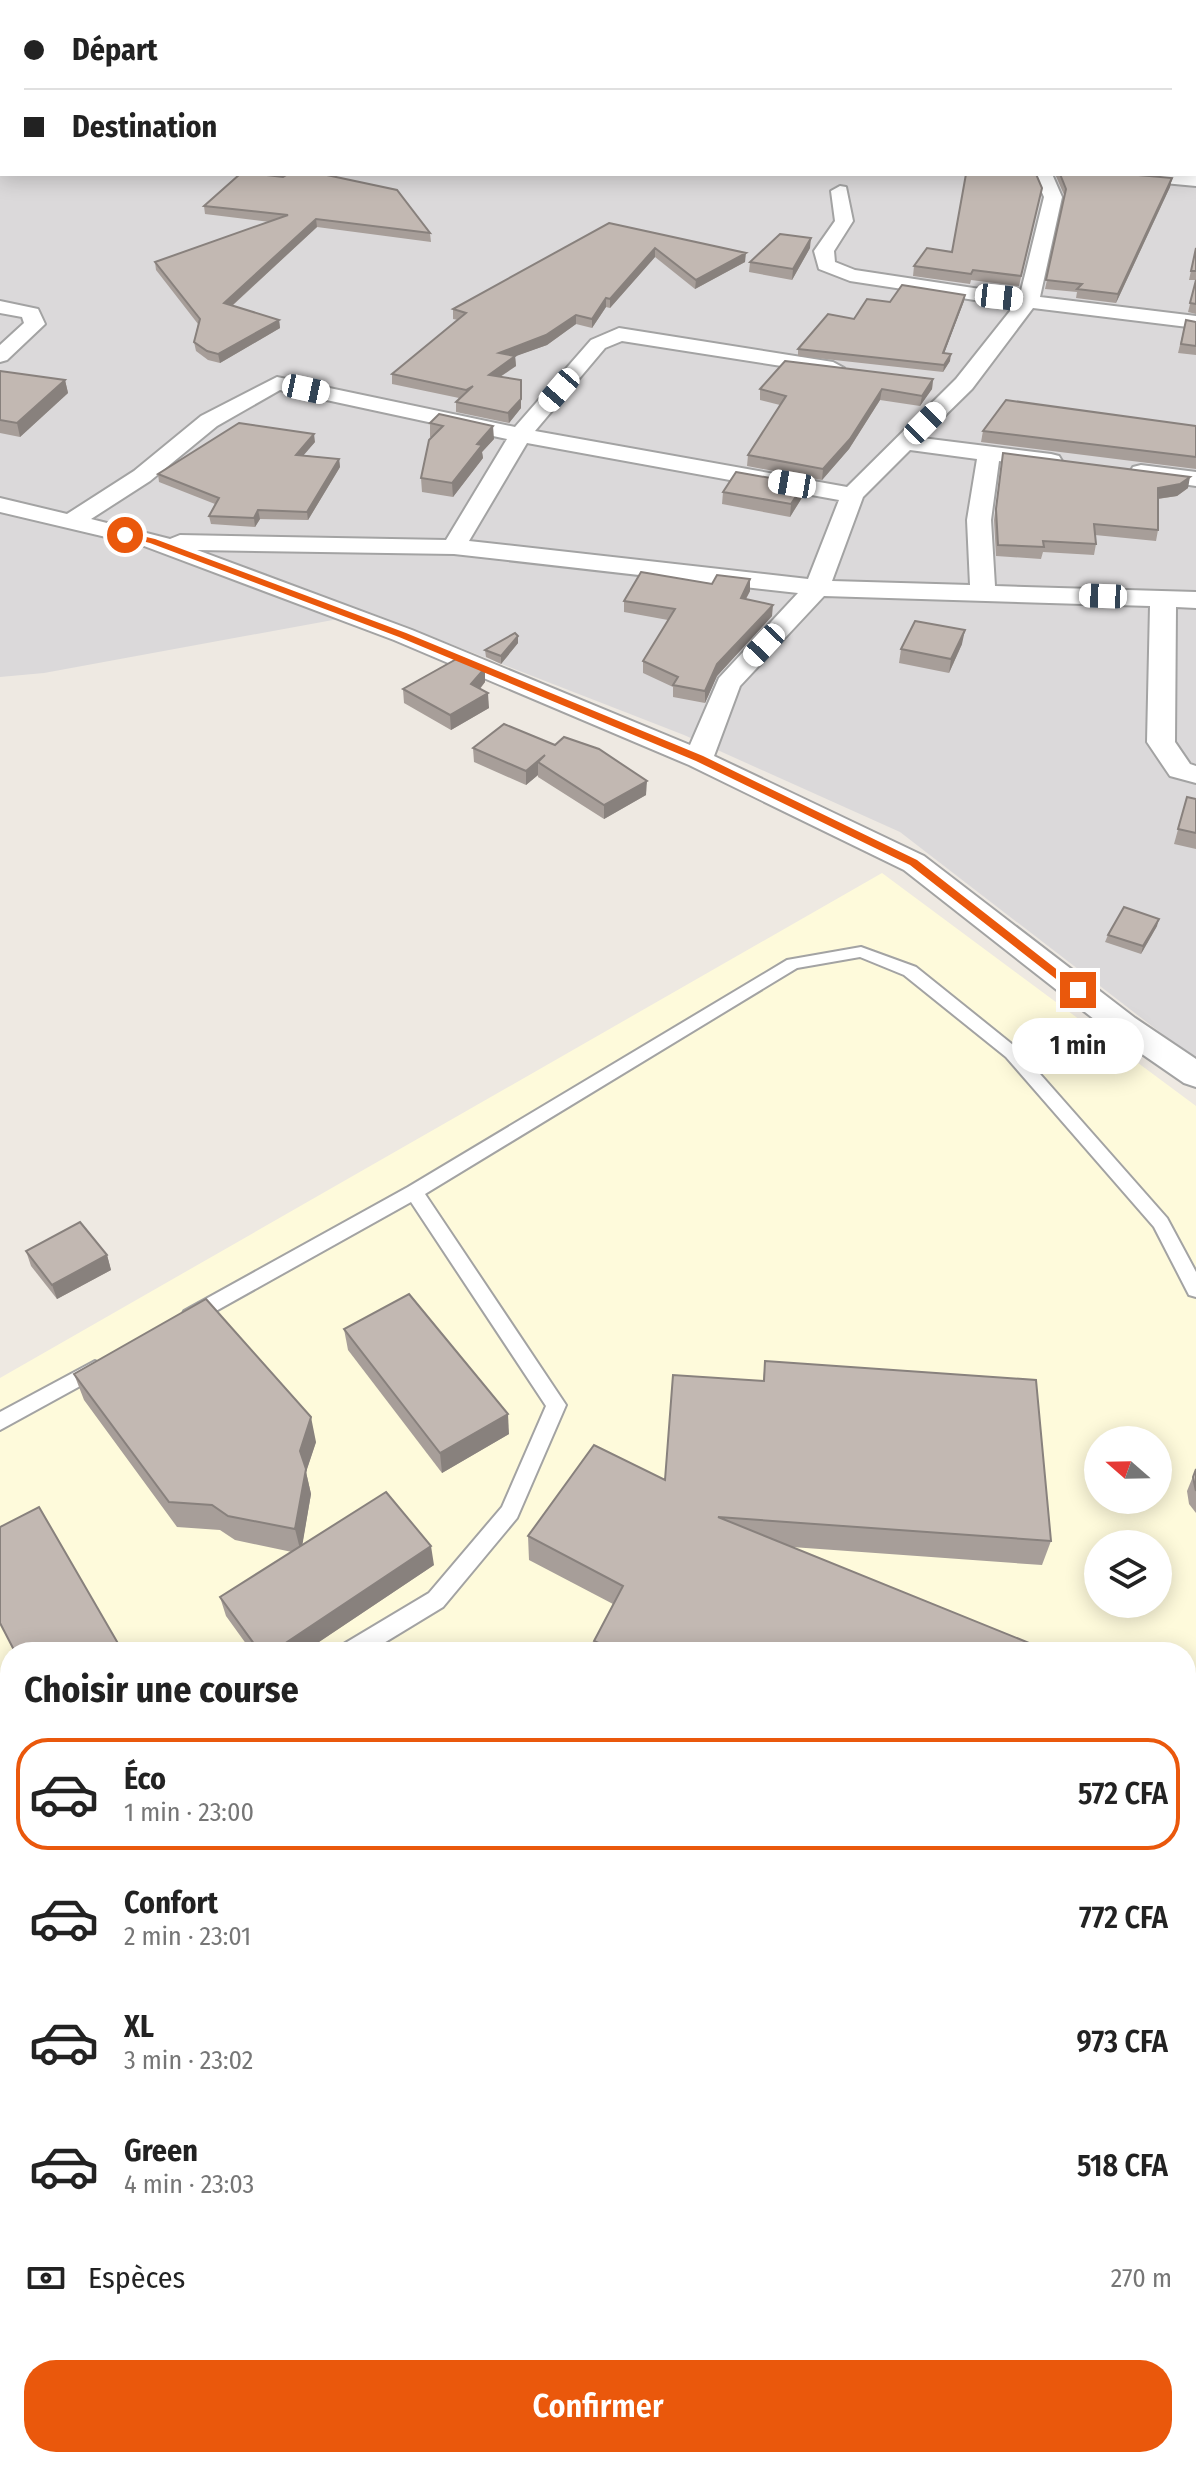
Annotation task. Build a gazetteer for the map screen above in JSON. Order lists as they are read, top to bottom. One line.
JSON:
{"north":"left","page":{"banner":["Départ","Destination"],"bubble":"1 min","heading":"Choisir une course","list":[{"name":"Éco","note":"1 min · 23:00","value":"572 CFA"},{"name":"Confort","note":"2 min · 23:01","value":"772 CFA"},{"name":"XL","note":"3 min · 23:02","value":"973 CFA"},{"name":"Green","note":"4 min · 23:03","value":"518 CFA"}],"pay":["Espèces","270 m"],"buttons":"Confirmer"}}
